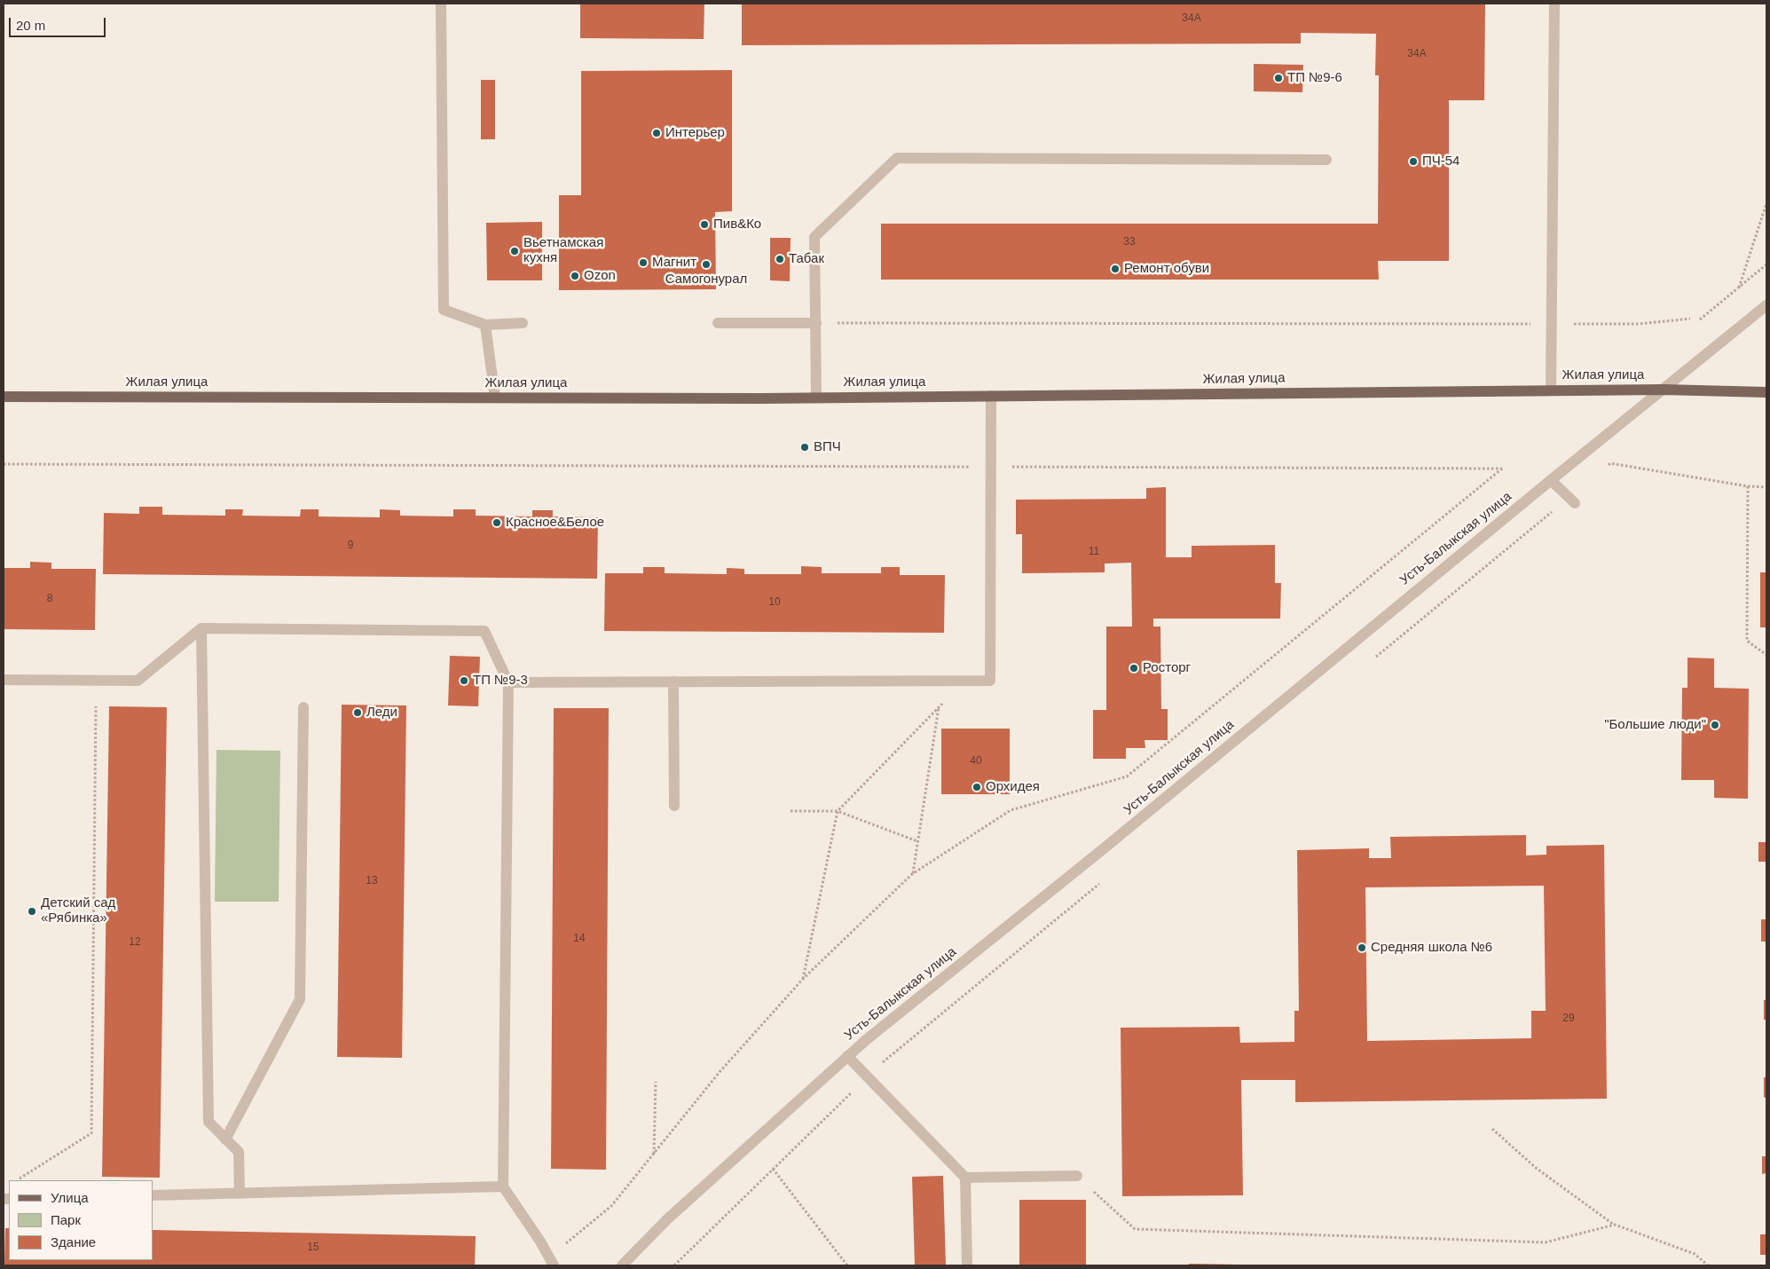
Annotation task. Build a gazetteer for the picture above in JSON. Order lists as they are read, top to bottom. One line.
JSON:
{"streets":{"main road":["Жилая улица"],"street":["Усть-Балыкская улица"]},"crossings":[["Жилая улица","Усть-Балыкская улица"]],"places":["ТП №9-6","Интерьер","ПЧ-54","Пив&Ко","Вьетнамская кухня","Табак","Магнит","Самогонурал","Ремонт обуви","Ozon","ВПЧ","Красное&Белое","Росторг","ТП №9-3","Леди","\"Большие люди\"","Орхидея","Детский сад «Рябинка»","Средняя школа №6"],"house_numbers":["34А","34А","33","9","11","8","10","40","13","14","12","29","15"],"legend":["Улица","Парк","Здание"],"scale_bar":"20 m"}
